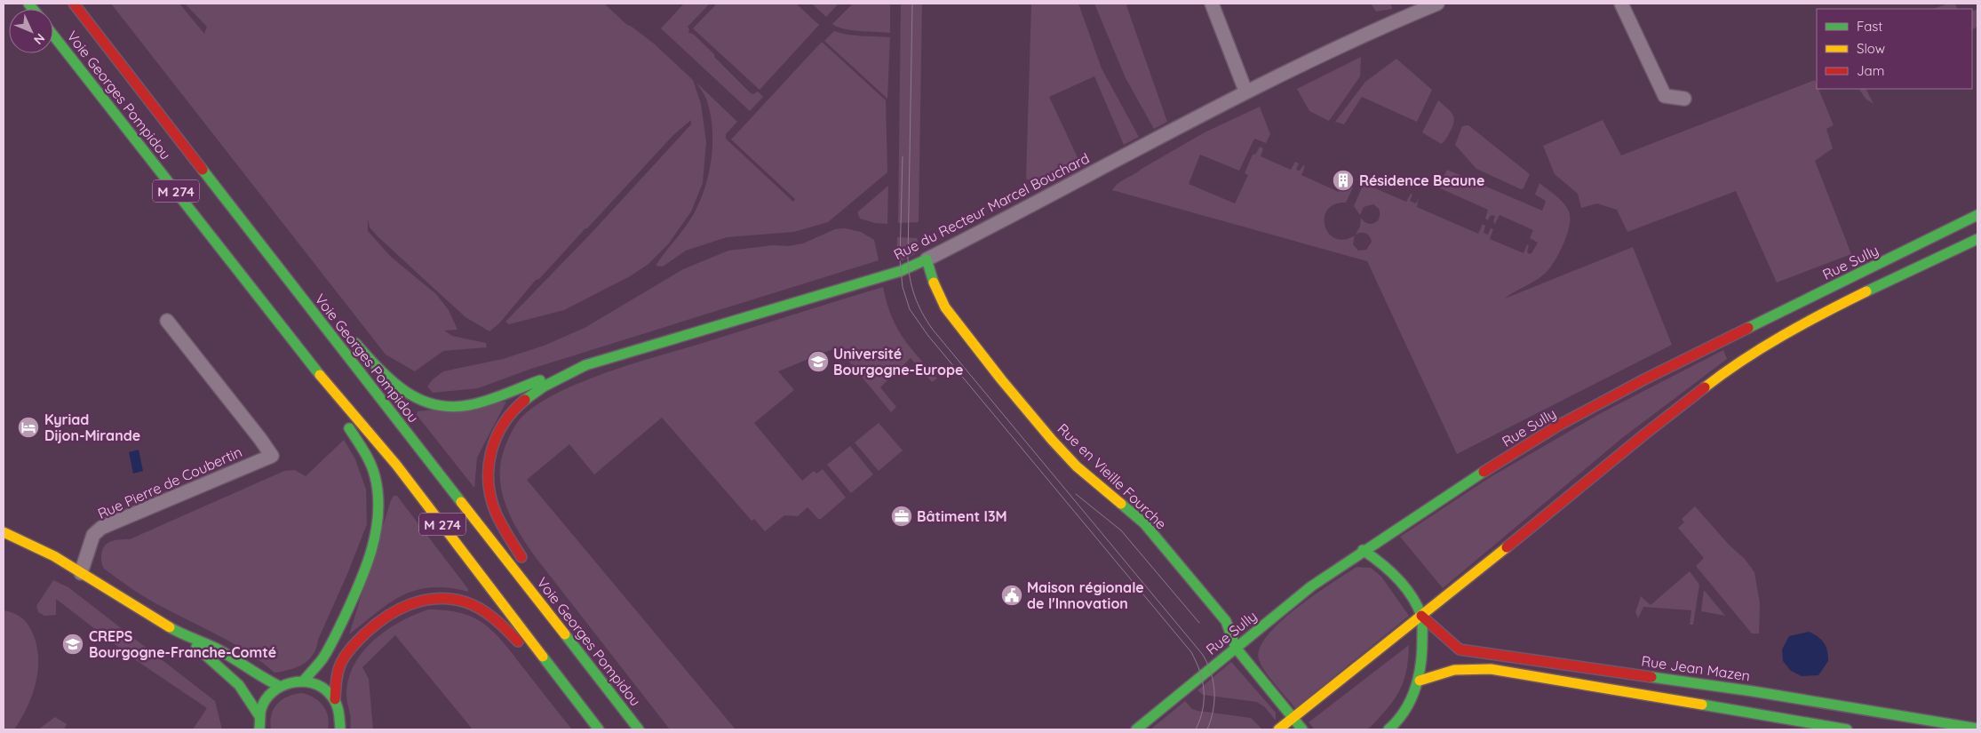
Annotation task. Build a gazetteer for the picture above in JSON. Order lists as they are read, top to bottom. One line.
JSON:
{"streets":{"main road":["Voie Georges Pompidou","M 274","Rue du Recteur Marcel Bouchard","Rue Sully","Rue en Vieille Fourche","Rue Jean Mazen"],"street":["Rue Pierre de Coubertin"]},"crossings":[["Rue du Recteur Marcel Bouchard","Rue en Vieille Fourche"],["Rue Sully","Rue en Vieille Fourche"]],"places":{"building":["Résidence Beaune"],"school or university":["Université Bourgogne-Europe","CREPS Bourgogne-Franche-Comté"],"hotel":["Kyriad Dijon-Mirande"],"office":["Bâtiment I3M"],"public building":["Maison régionale de l'Innovation"]},"legend":["Fast","Slow","Jam"],"north":"bottom right"}
